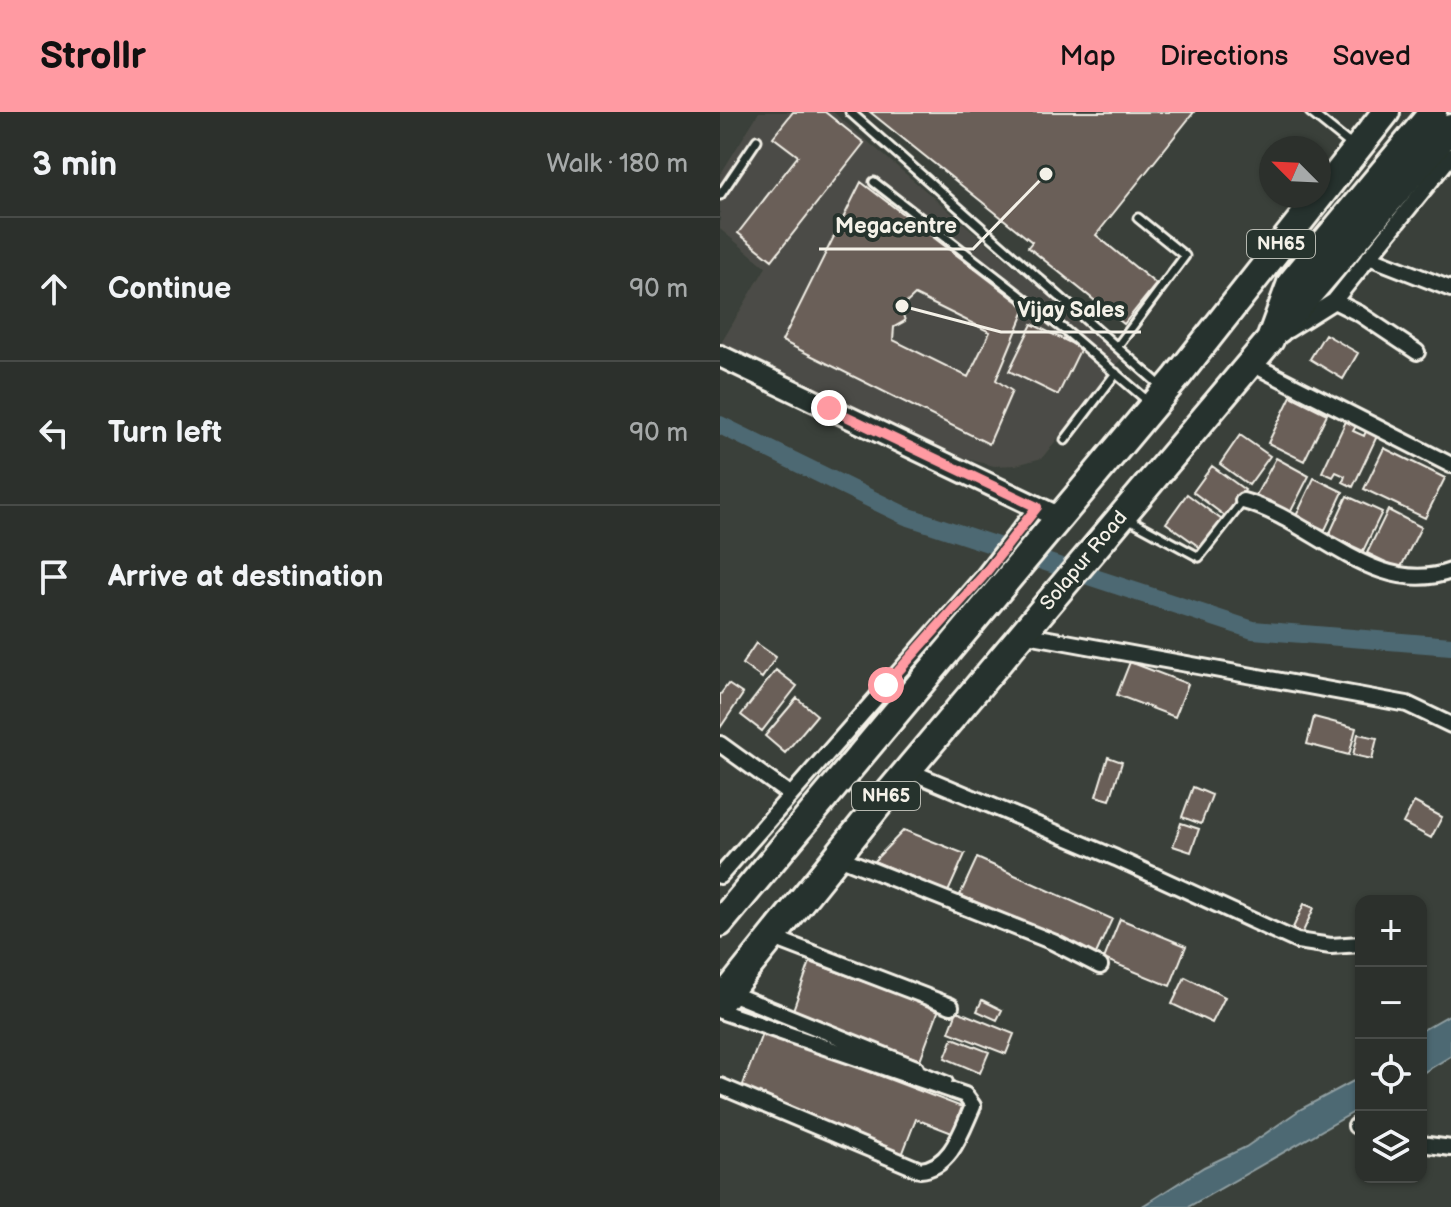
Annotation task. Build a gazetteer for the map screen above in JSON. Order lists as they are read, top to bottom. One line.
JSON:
{"streets":{"highway":["NH65","Solapur Road"]},"places":["Megacentre","Vijay Sales"],"north":"top left","page":{"header":"Strollr","nav":["Map","Directions","Saved"],"heading":["3 min","Walk · 180 m"],"list":[["Continue","90 m"],["Turn left","90 m"],"Arrive at destination"],"map_buttons":["+","−"]}}
